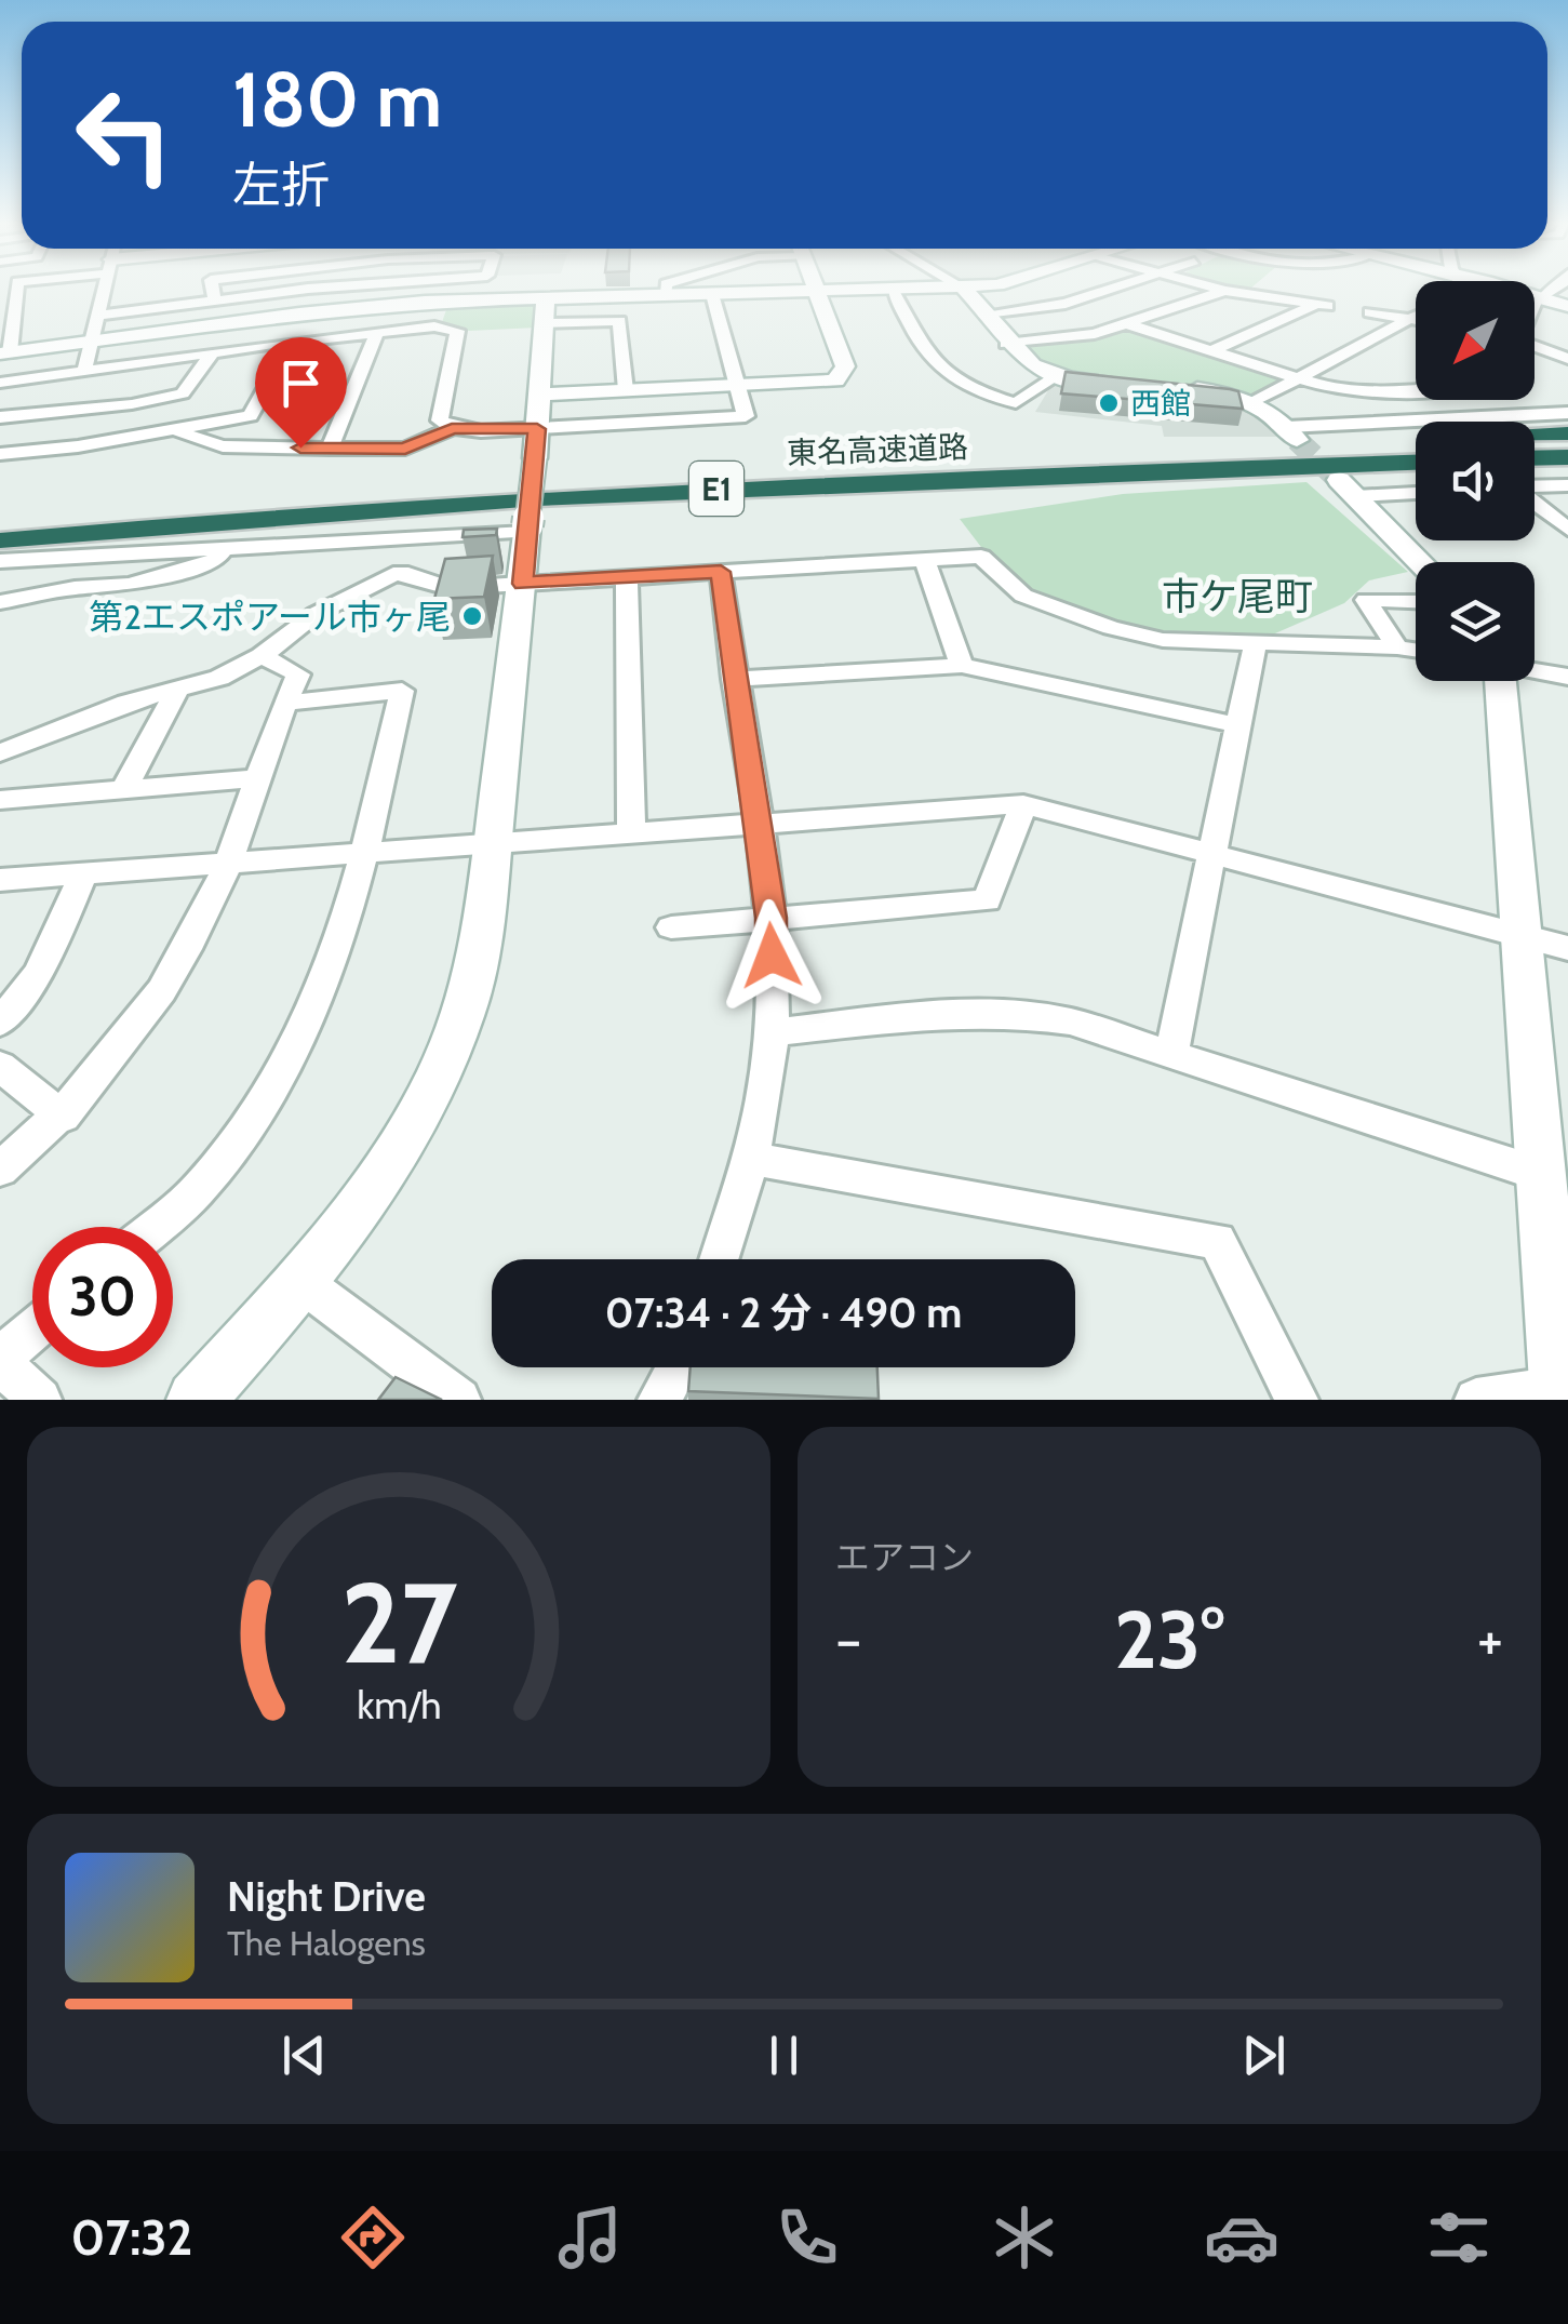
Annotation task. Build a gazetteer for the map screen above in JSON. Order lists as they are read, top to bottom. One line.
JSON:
{"streets":{"highway":["東名高速道路","E1"]},"districts":["市ケ尾町"],"places":["西館","第2エスポアール市ヶ尾"],"north":"bottom left","page":{"turn":["180 m","左折"],"limit":"30","trip":"07:34 · 2 分 · 490 m","tile":"エアコン","heat":["−","23°","+"],"song":["Night Drive","The Halogens"],"tabs":"07:32","gauge":["27","km/h"]}}
